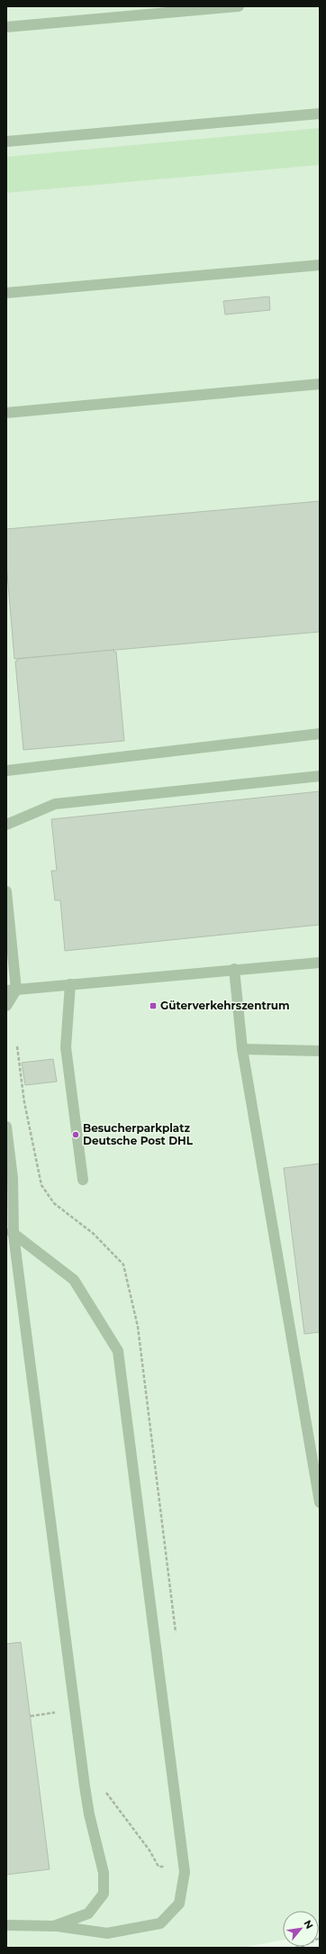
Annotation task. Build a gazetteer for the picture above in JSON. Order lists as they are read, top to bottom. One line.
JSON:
{"places":{"transit":["Güterverkehrszentrum"],"other":["Besucherparkplatz Deutsche Post DHL"]},"north":"top right"}
